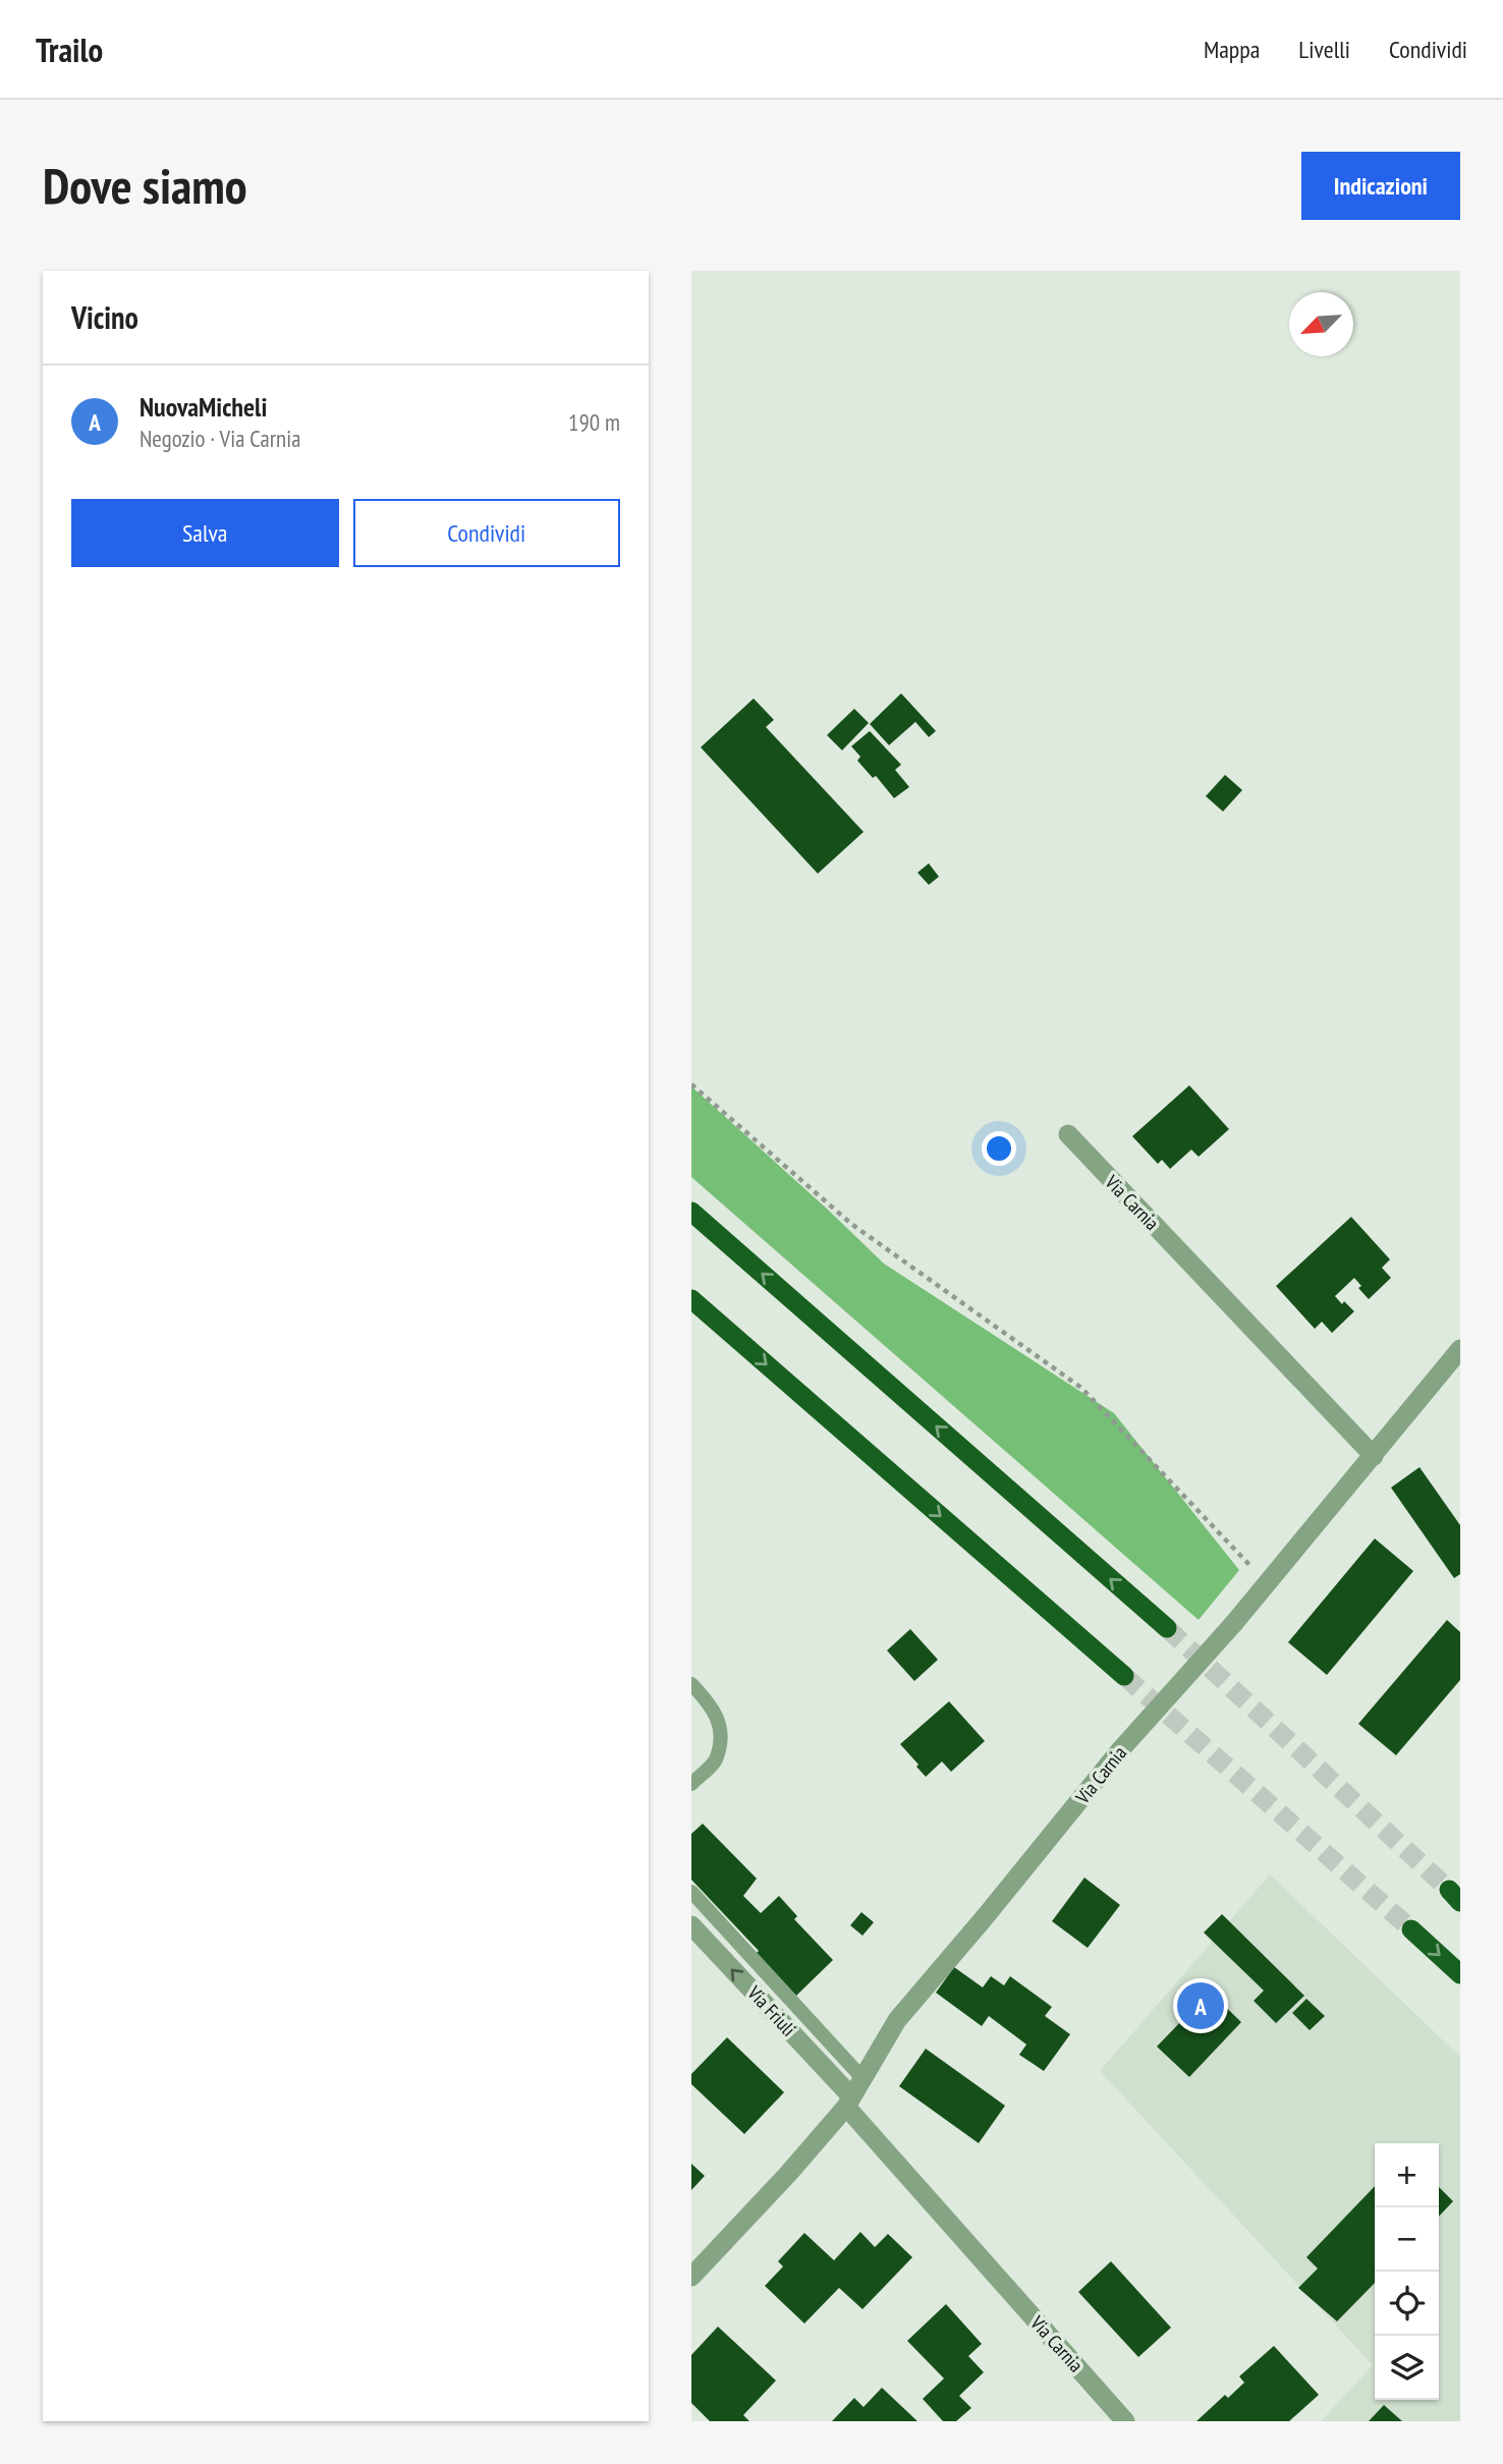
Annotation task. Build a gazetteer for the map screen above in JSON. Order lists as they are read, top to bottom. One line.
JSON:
{"streets":{"street":["Via Carnia","Via Friuli"]},"crossings":[["Via Carnia","Via Friuli"]],"one_way":["Via Friuli"],"north":"bottom left","page":{"header":"Trailo","nav":["Mappa","Livelli","Condividi"],"buttons":["Indicazioni",["Salva","Condividi"]],"title":"Dove siamo","heading":"Vicino","list":[{"mark":"A","name":"NuovaMicheli","note":"Negozio · Via Carnia","value":"190 m"}],"pins":"A","map_buttons":["+","−"]}}
